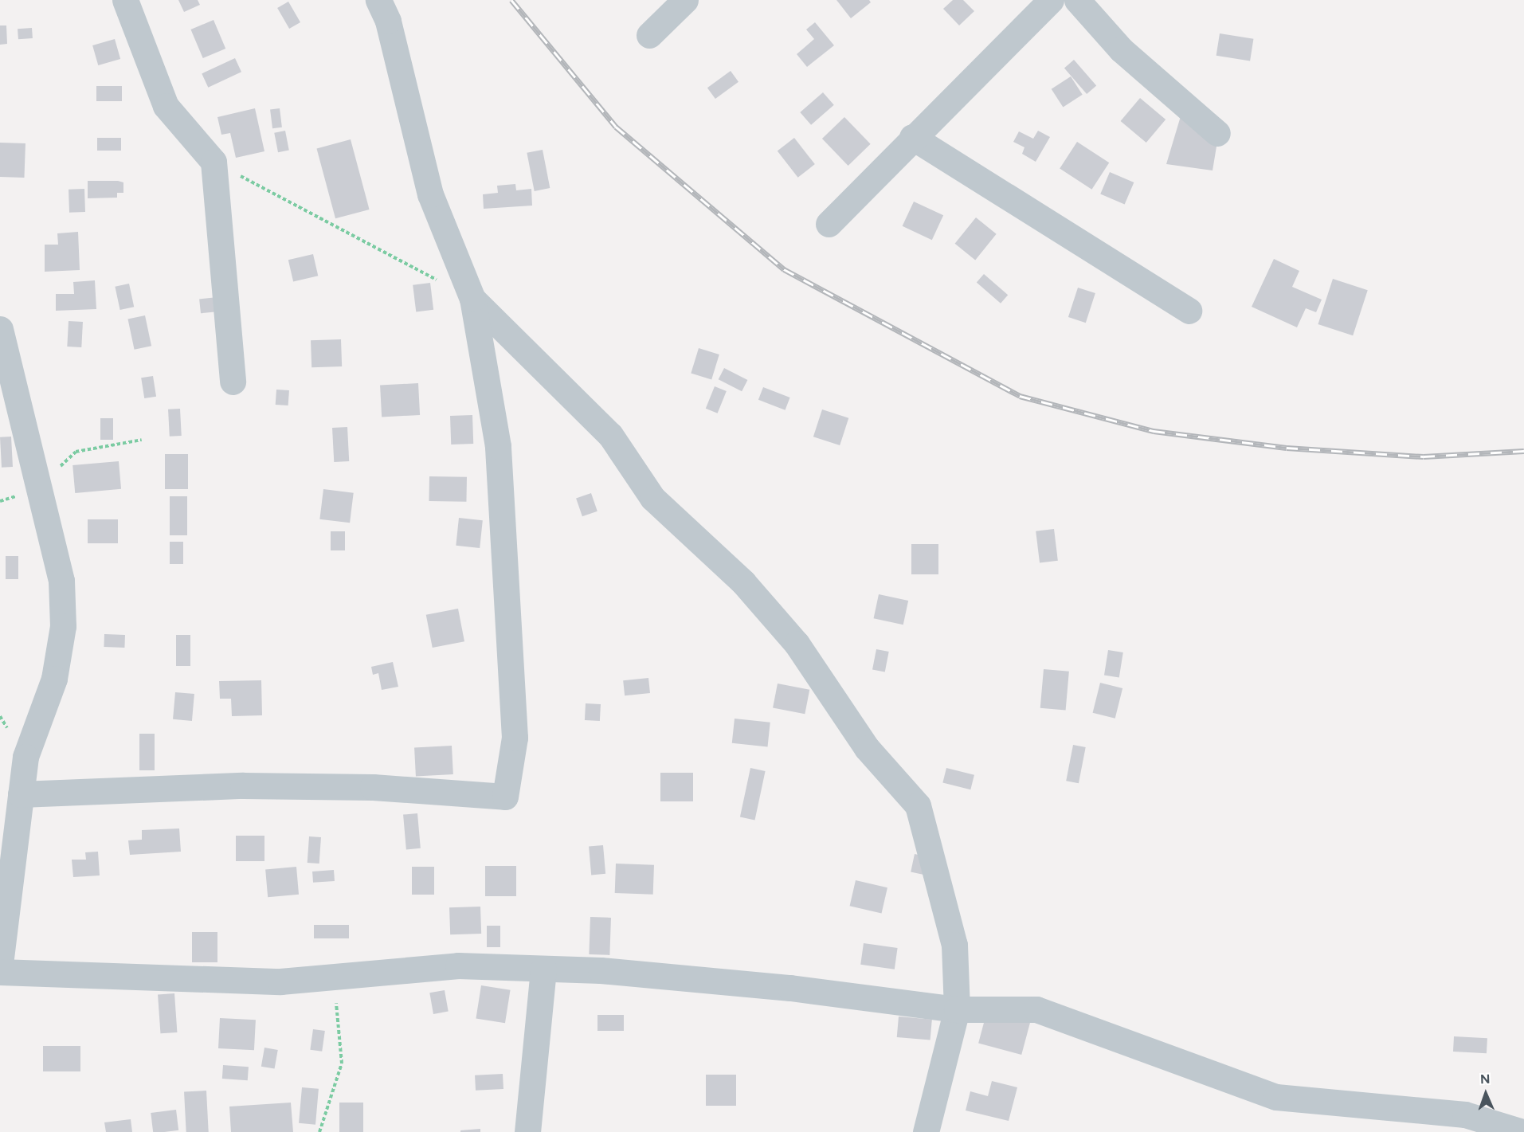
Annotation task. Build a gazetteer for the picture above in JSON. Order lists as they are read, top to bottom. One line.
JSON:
{"north":"top"}
